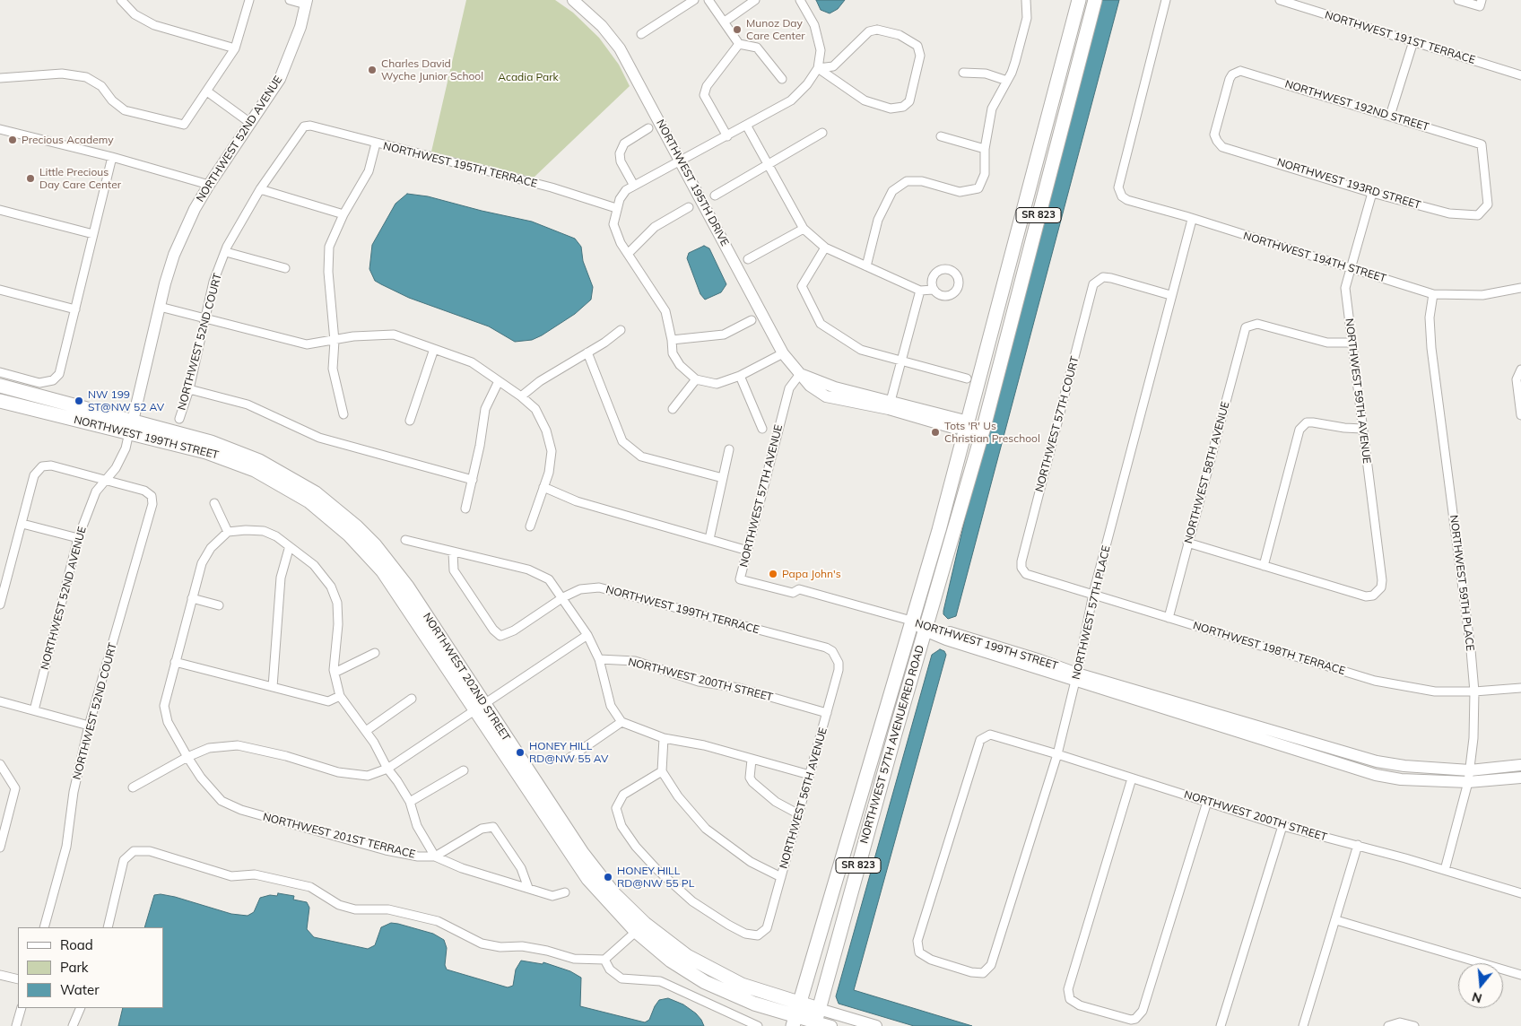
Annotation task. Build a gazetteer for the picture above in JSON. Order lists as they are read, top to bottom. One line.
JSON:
{"streets":{"main road":["SR 823","NORTHWEST 199TH STREET","NORTHWEST 202ND STREET","NORTHWEST 57TH AVENUE/RED ROAD"],"street":["NORTHWEST 191ST TERRACE","NORTHWEST 192ND STREET","NORTHWEST 52ND AVENUE","NORTHWEST 195TH TERRACE","NORTHWEST 195TH DRIVE","NORTHWEST 193RD STREET","NORTHWEST 194TH STREET","NORTHWEST 52ND COURT","NORTHWEST 59TH AVENUE","NORTHWEST 57TH COURT","NORTHWEST 58TH AVENUE","NORTHWEST 57TH AVENUE","NORTHWEST 59TH PLACE","NORTHWEST 199TH TERRACE","NORTHWEST 57TH PLACE","NORTHWEST 198TH TERRACE","NORTHWEST 200TH STREET","NORTHWEST 56TH AVENUE","NORTHWEST 201ST TERRACE"]},"crossings":[["NORTHWEST 192ND STREET","NORTHWEST 193RD STREET"],["NORTHWEST 52ND AVENUE","NORTHWEST 52ND COURT"],["NORTHWEST 52ND AVENUE","NORTHWEST 199TH STREET"],["NORTHWEST 195TH TERRACE","NORTHWEST 52ND COURT"],["NORTHWEST 195TH DRIVE","NORTHWEST 57TH AVENUE"],["NORTHWEST 195TH DRIVE","NORTHWEST 57TH AVENUE/RED ROAD"],["NORTHWEST 193RD STREET","NORTHWEST 59TH AVENUE"],["NORTHWEST 194TH STREET","NORTHWEST 59TH AVENUE"],["NORTHWEST 194TH STREET","NORTHWEST 59TH PLACE"],["NORTHWEST 194TH STREET","NORTHWEST 57TH PLACE"],["NORTHWEST 59TH AVENUE","NORTHWEST 58TH AVENUE"],["NORTHWEST 57TH COURT","NORTHWEST 57TH PLACE"],["NORTHWEST 57TH COURT","NORTHWEST 198TH TERRACE"],["NORTHWEST 199TH STREET","NORTHWEST 57TH AVENUE"],["NORTHWEST 199TH STREET","NORTHWEST 59TH PLACE"],["NORTHWEST 199TH STREET","NORTHWEST 57TH PLACE"],["NORTHWEST 199TH STREET","NORTHWEST 202ND STREET"],["NORTHWEST 199TH STREET","NORTHWEST 57TH AVENUE/RED ROAD"],["NORTHWEST 58TH AVENUE","NORTHWEST 198TH TERRACE"],["NORTHWEST 57TH AVENUE","NORTHWEST 57TH AVENUE/RED ROAD"],["NORTHWEST 59TH PLACE","NORTHWEST 198TH TERRACE"],["NORTHWEST 59TH PLACE","NORTHWEST 200TH STREET"],["NORTHWEST 199TH TERRACE","NORTHWEST 56TH AVENUE"],["NORTHWEST 57TH PLACE","NORTHWEST 198TH TERRACE"],["NORTHWEST 57TH PLACE","NORTHWEST 200TH STREET"],["NORTHWEST 202ND STREET","NORTHWEST 57TH AVENUE/RED ROAD"],["NORTHWEST 200TH STREET","NORTHWEST 56TH AVENUE"]],"parks":["Acadia Park"],"places":["Munoz Day Care Center","Charles David Wyche Junior School","Precious Academy","Little Precious Day Care Center","NW 199 ST@NW 52 AV","Tots 'R' Us Christian Preschool","Papa John's","HONEY HILL RD@NW 55 AV","HONEY HILL RD@NW 55 PL"],"legend":["Road","Park","Water"],"north":"bottom"}
